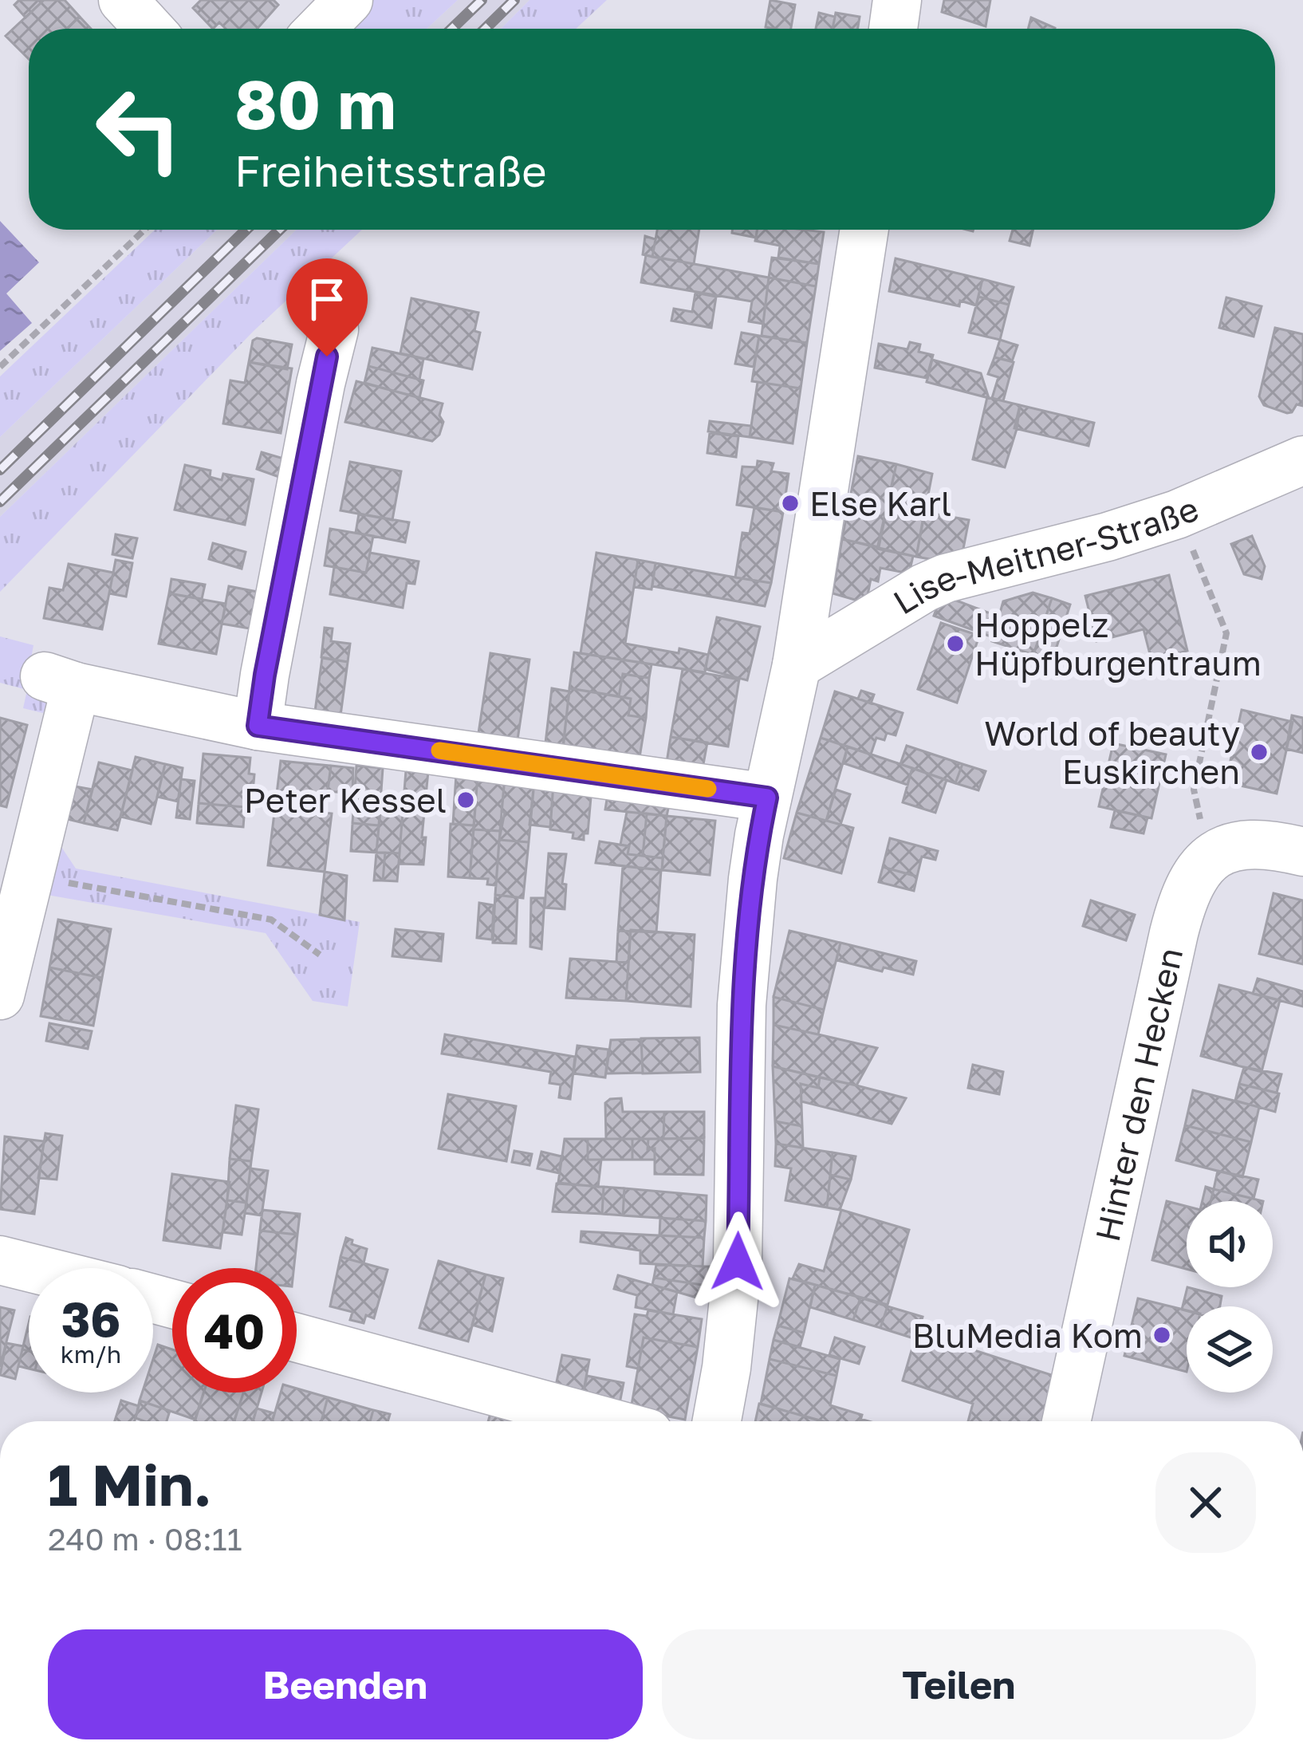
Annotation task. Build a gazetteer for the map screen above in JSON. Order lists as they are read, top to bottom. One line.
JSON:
{"streets":{"street":["Lise-Meitner-Straße","Hinter den Hecken"]},"places":["Else Karl","Hoppelz Hüpfburgentraum","World of beauty Euskirchen","Peter Kessel","BluMedia Kom"],"page":{"turn":["80 m","Freiheitsstraße"],"speed":"36 km/h","limit":"40","heading":["1 Min.","240 m · 08:11"],"buttons":["Beenden","Teilen"]}}
